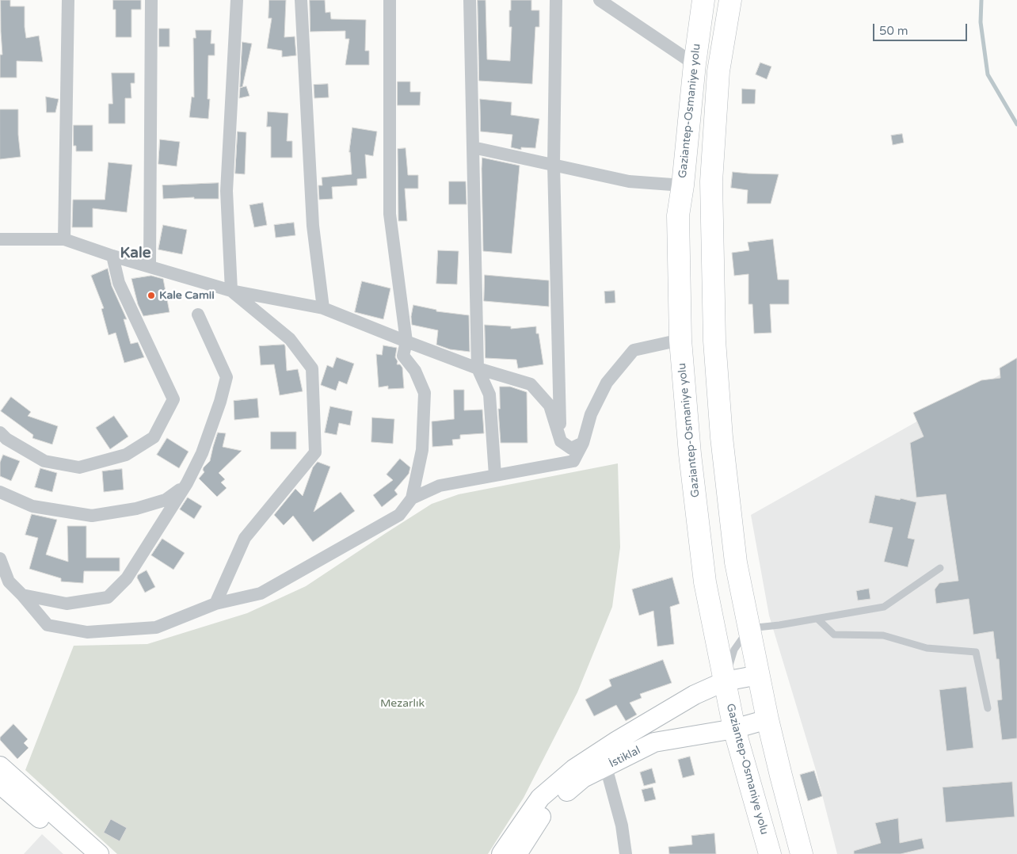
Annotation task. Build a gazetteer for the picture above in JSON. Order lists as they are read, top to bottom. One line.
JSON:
{"streets":{"highway":["Gaziantep-Osmaniye yolu"],"street":["İstiklal"]},"crossings":[["Gaziantep-Osmaniye yolu","İstiklal"]],"districts":["Kale"],"parks":["Mezarlık"],"places":["Kale Camii"],"scale_bar":"50 m"}
